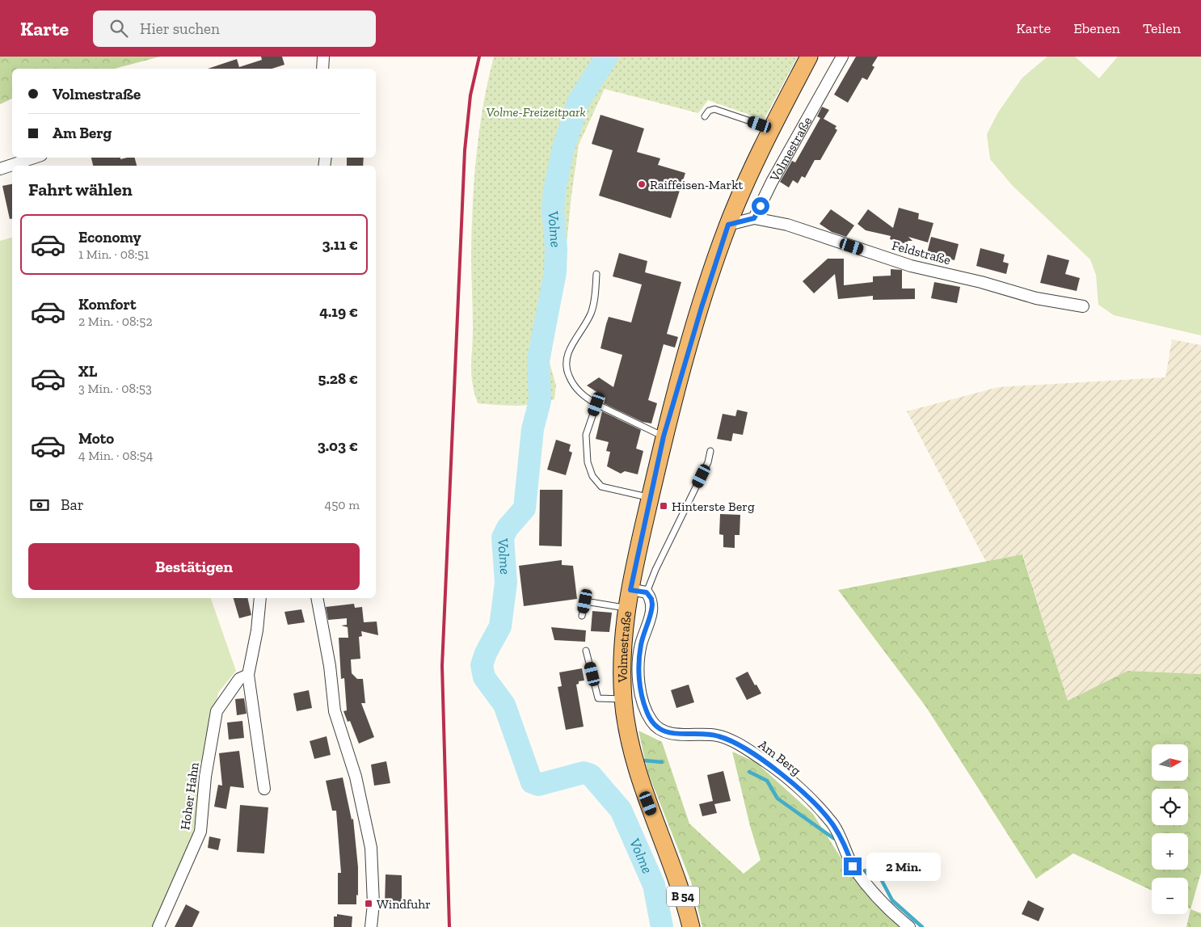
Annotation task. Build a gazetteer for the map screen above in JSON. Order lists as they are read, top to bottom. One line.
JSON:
{"streets":{"main road":["Volmestraße","B 54"],"street":["Feldstraße","Am Berg","Hoher Hahn"]},"crossings":[["Volmestraße","Feldstraße"]],"water":["Volme"],"parks":["Volme-Freizeitpark"],"places":{"other":["Raiffeisen-Markt"],"transit":["Hinterste Berg","Windfuhr"]},"north":"right","page":{"header":"Karte","search":"Hier suchen","nav":["Karte","Ebenen","Teilen"],"banner":["Volmestraße","Am Berg"],"heading":"Fahrt wählen","list":[{"name":"Economy","note":"1 Min. · 08:51","value":"3.11 €"},{"name":"Komfort","note":"2 Min. · 08:52","value":"4.19 €"},{"name":"XL","note":"3 Min. · 08:53","value":"5.28 €"},{"name":"Moto","note":"4 Min. · 08:54","value":"3.03 €"}],"pay":["Bar","450 m"],"buttons":"Bestätigen","map_buttons":["+","−"],"bubble":"2 Min."}}
